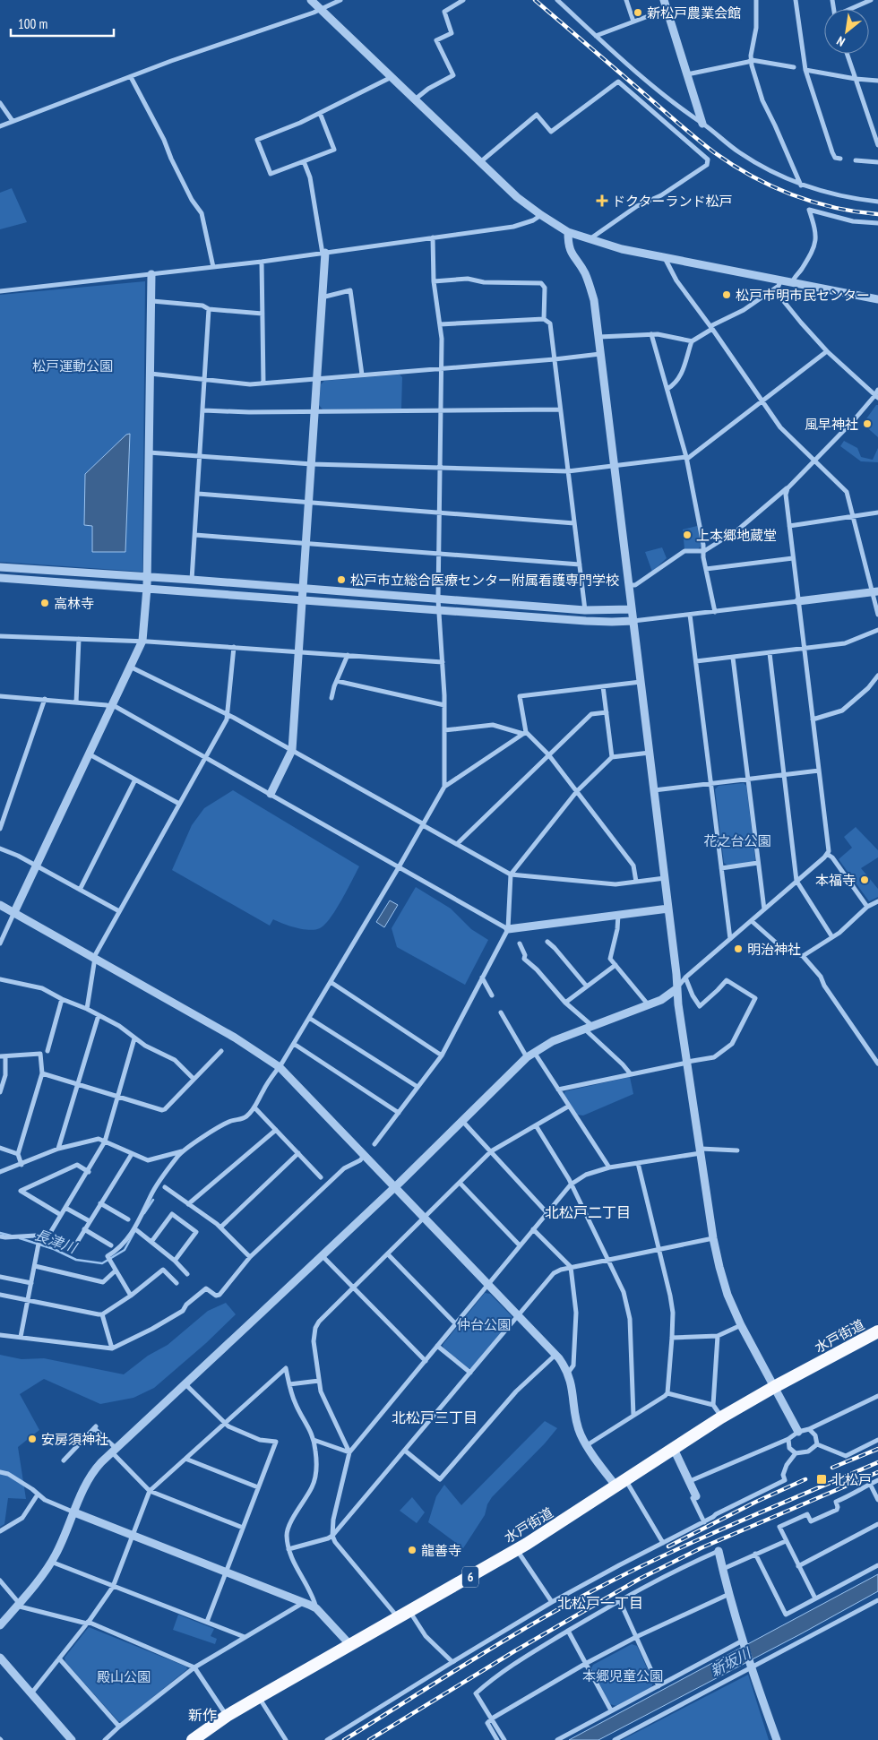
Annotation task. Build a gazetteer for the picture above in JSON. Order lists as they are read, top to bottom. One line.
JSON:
{"streets":{"highway":["水戸街道","6"]},"districts":["北松戸二丁目","北松戸三丁目","北松戸一丁目","新作"],"water":["長津川","新坂川"],"parks":["松戸運動公園","花之台公園","仲台公園","本郷児童公園","殿山公園"],"places":{"other":["新松戸農業会館","松戸市明市民センター","風早神社","上本郷地蔵堂","松戸市立総合医療センター附属看護専門学校","高林寺","本福寺","明治神社","安房須神社","龍善寺"],"health":["ドクターランド松戸"],"transit":["北松戸"]},"scale_bar":"100 m","north":"bottom left"}
